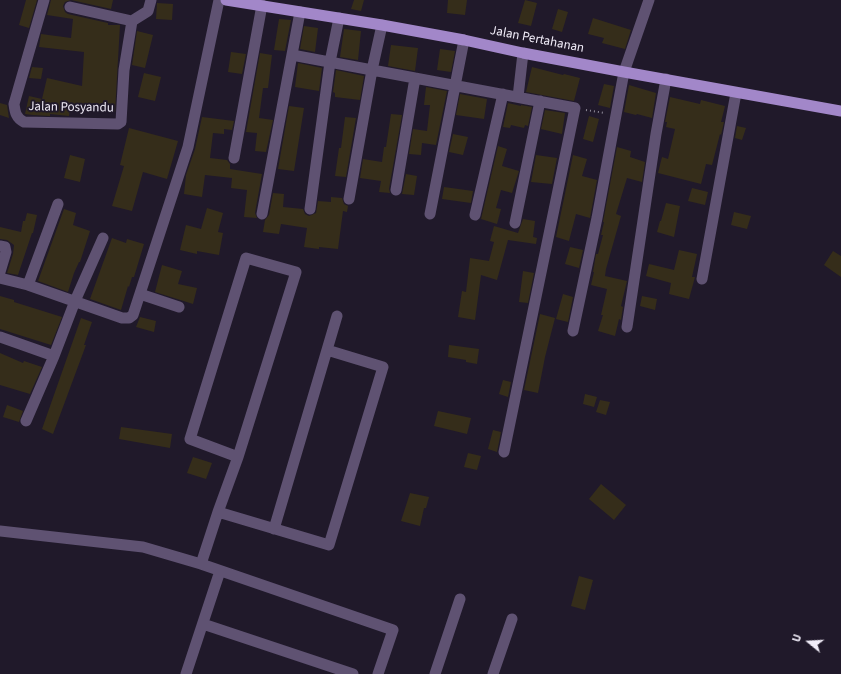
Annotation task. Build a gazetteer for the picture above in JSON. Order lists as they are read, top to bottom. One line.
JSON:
{"streets":{"main road":["Jalan Pertahanan"],"street":["Jalan Posyandu"]},"north":"left"}
